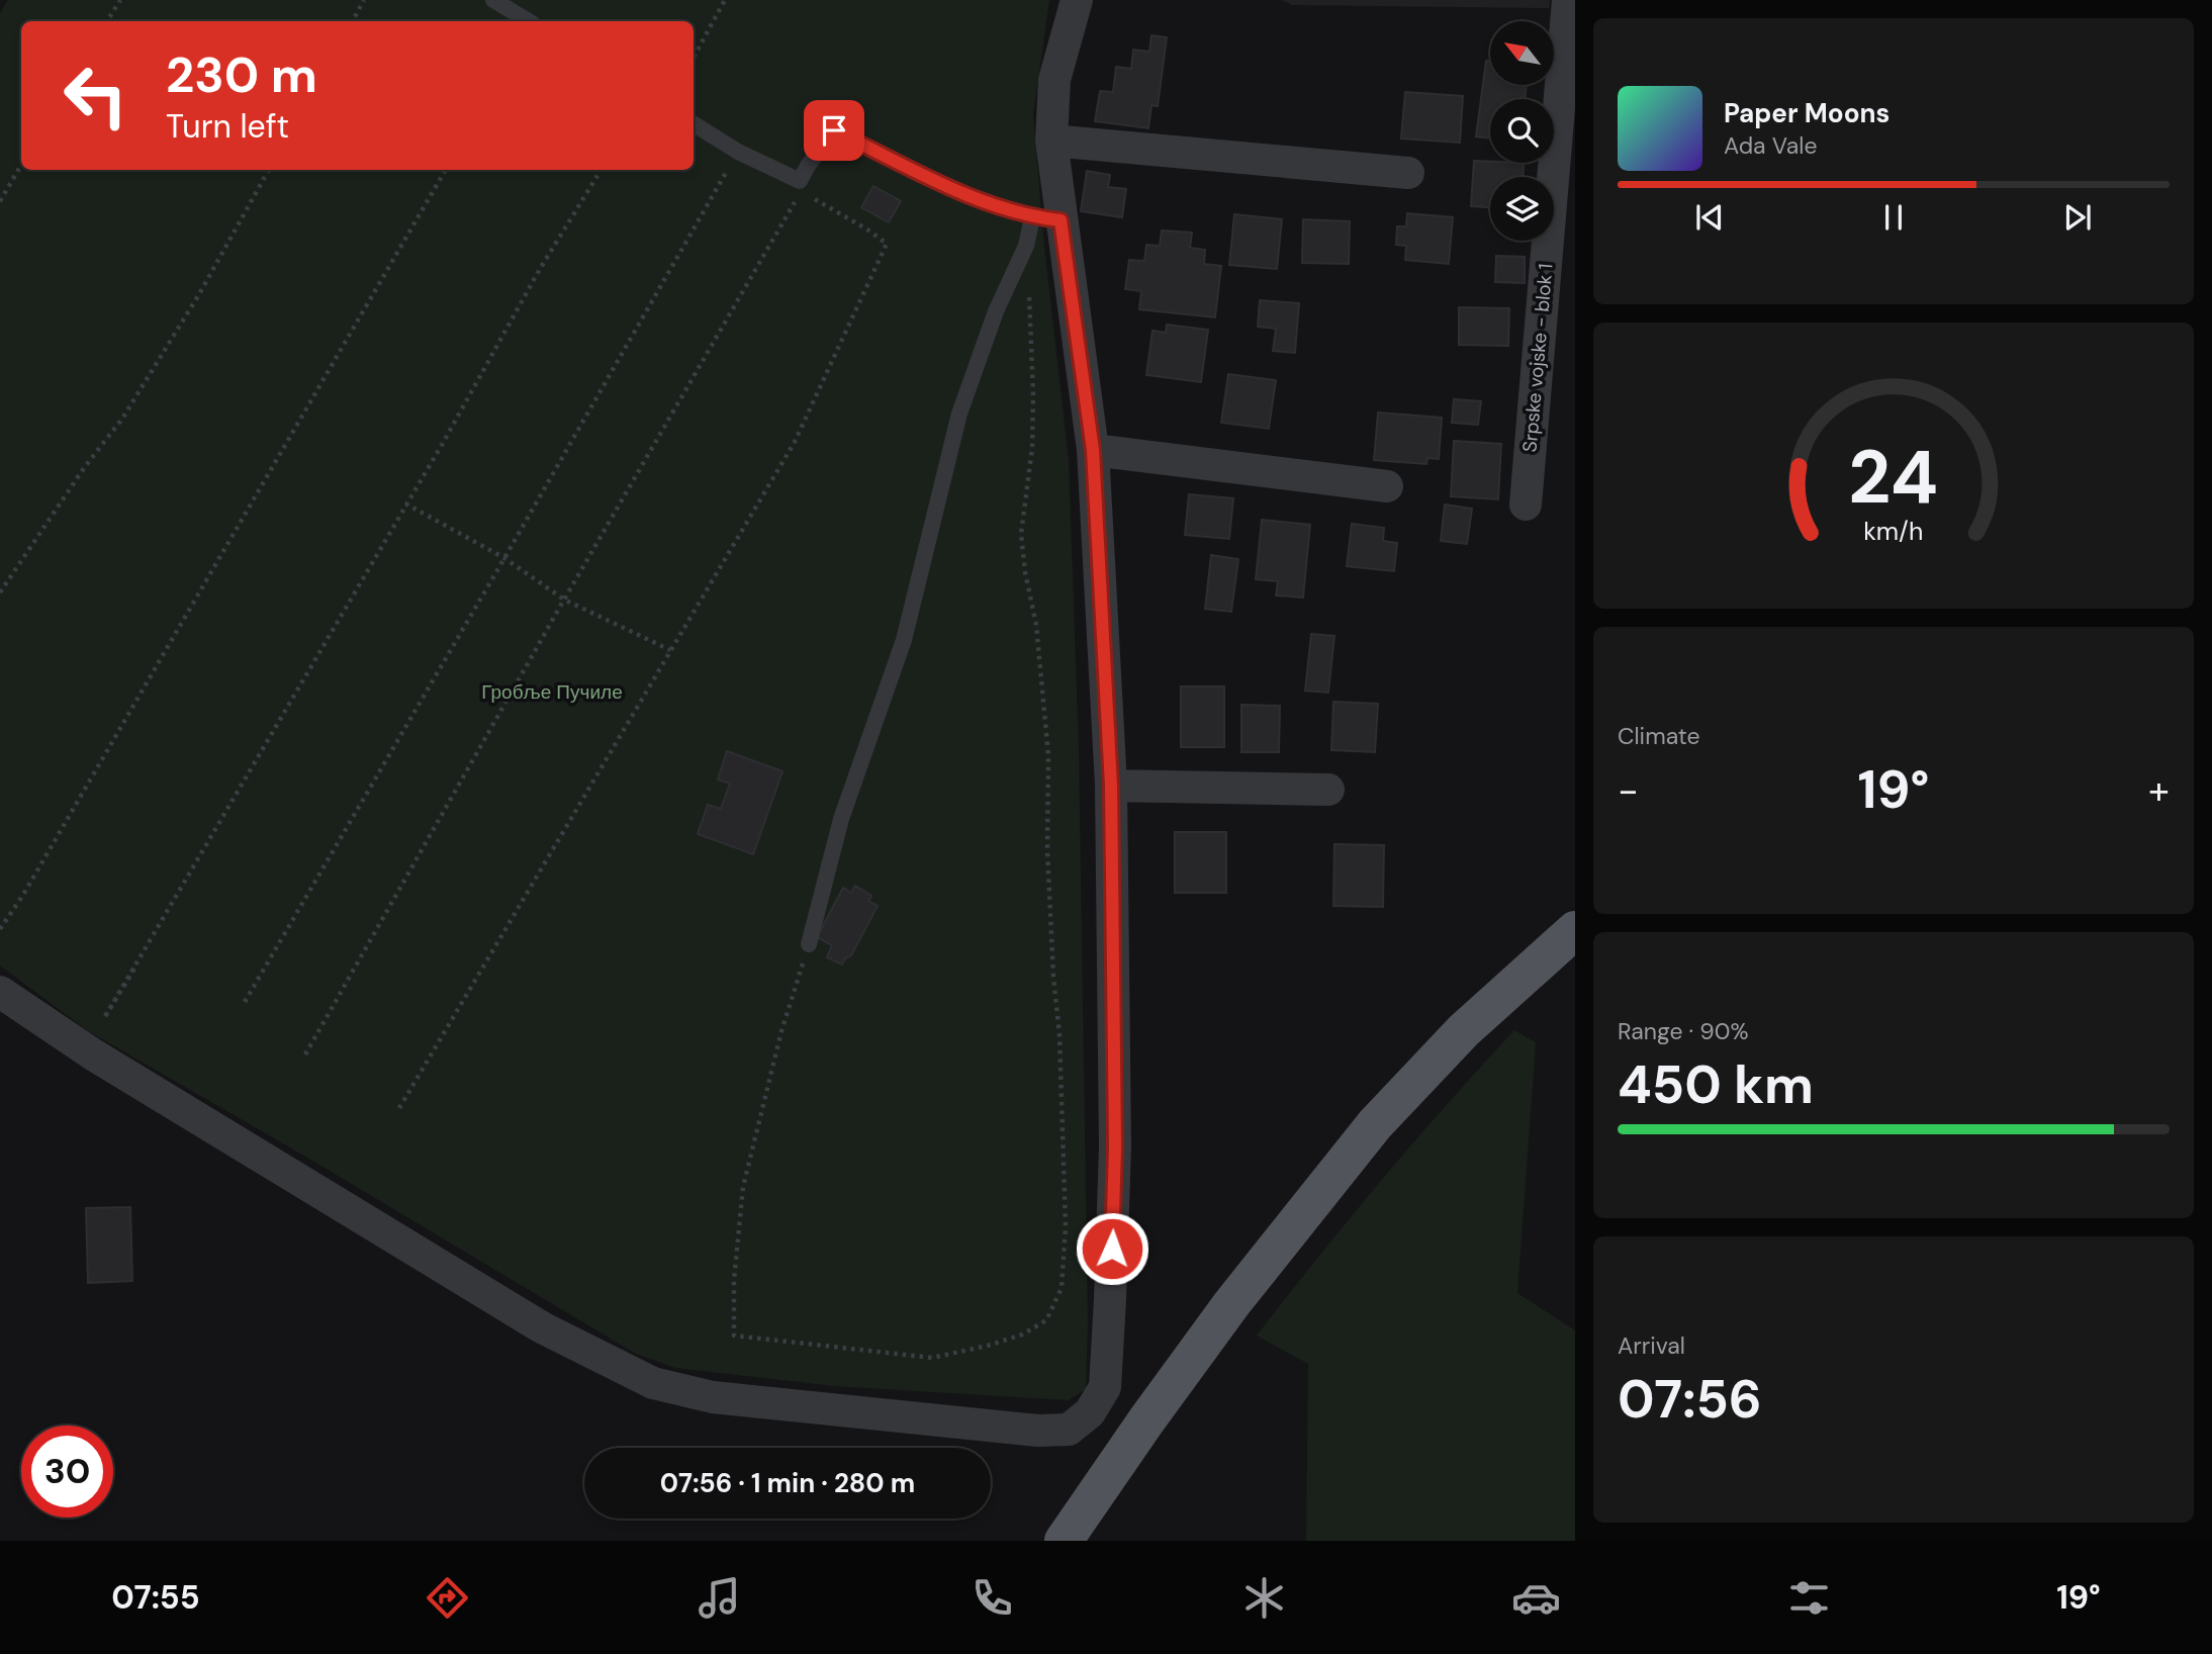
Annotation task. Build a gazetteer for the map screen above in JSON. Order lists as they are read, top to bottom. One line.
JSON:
{"streets":{"street":["Srpske vojske - blok 1"]},"parks":["Гробље Пучиле"],"north":"top left","page":{"turn":["230 m","Turn left"],"song":["Paper Moons","Ada Vale"],"tile":["Climate",["Range · 90%","450 km"],["Arrival","07:56"]],"heat":["−","19°","+"],"limit":"30","trip":"07:56 · 1 min · 280 m","tabs":["07:55","19°"],"gauge":["24","km/h"]}}
